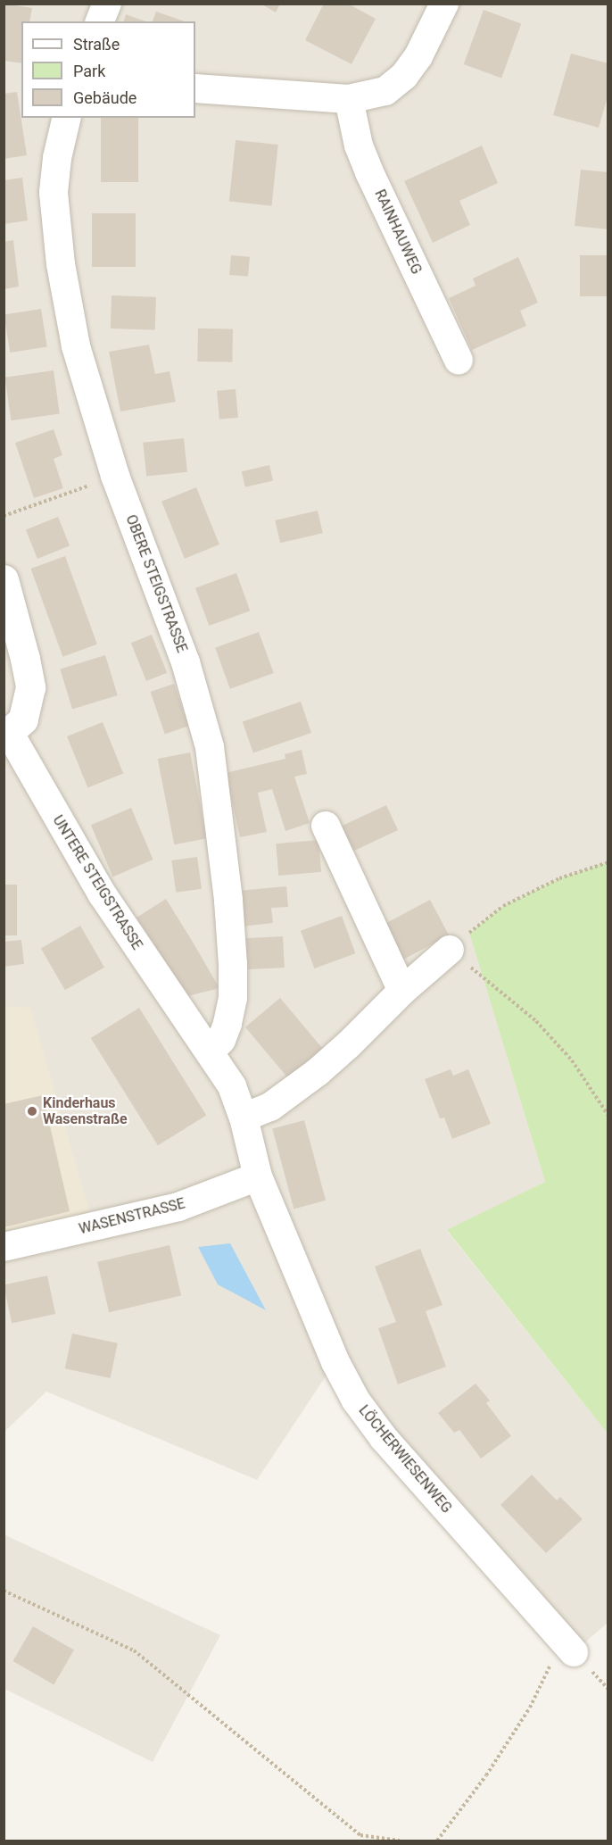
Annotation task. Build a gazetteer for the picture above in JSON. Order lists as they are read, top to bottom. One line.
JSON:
{"streets":{"street":["RAINHAUWEG","OBERE STEIGSTRASSE","UNTERE STEIGSTRASSE","WASENSTRASSE","LÖCHERWIESENWEG"]},"crossings":[["OBERE STEIGSTRASSE","UNTERE STEIGSTRASSE"],["UNTERE STEIGSTRASSE","WASENSTRASSE"],["UNTERE STEIGSTRASSE","LÖCHERWIESENWEG"],["WASENSTRASSE","LÖCHERWIESENWEG"]],"places":["Kinderhaus Wasenstraße"],"legend":["Straße","Park","Gebäude"]}
